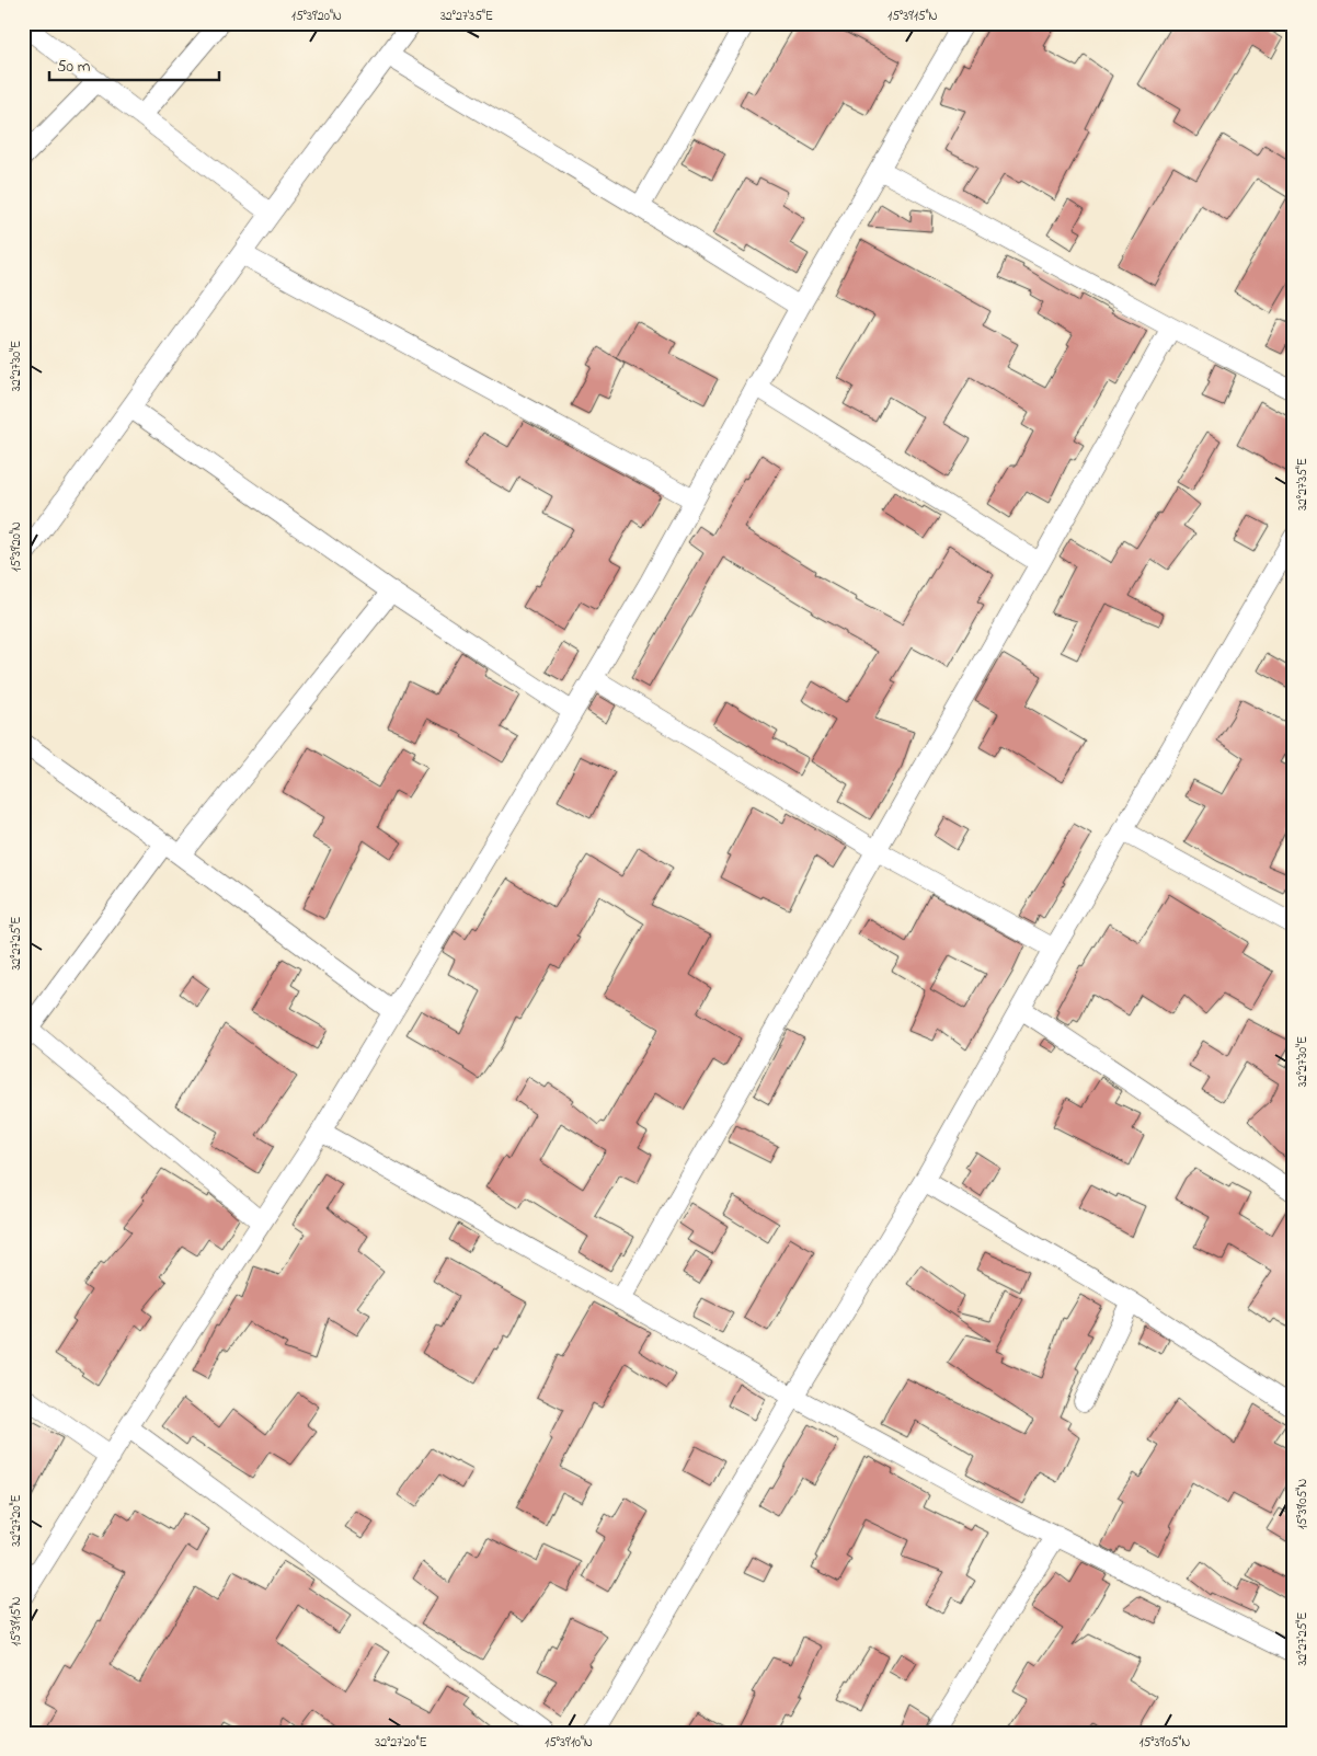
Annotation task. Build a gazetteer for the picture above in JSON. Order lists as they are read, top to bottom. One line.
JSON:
{"scale_bar":"50 m","coordinates":["15°39'20\"N","32°27'35\"E","15°39'15\"N","32°27'30\"E","32°27'25\"E","15°39'05\"N","32°27'20\"E","15°39'10\"N"]}
